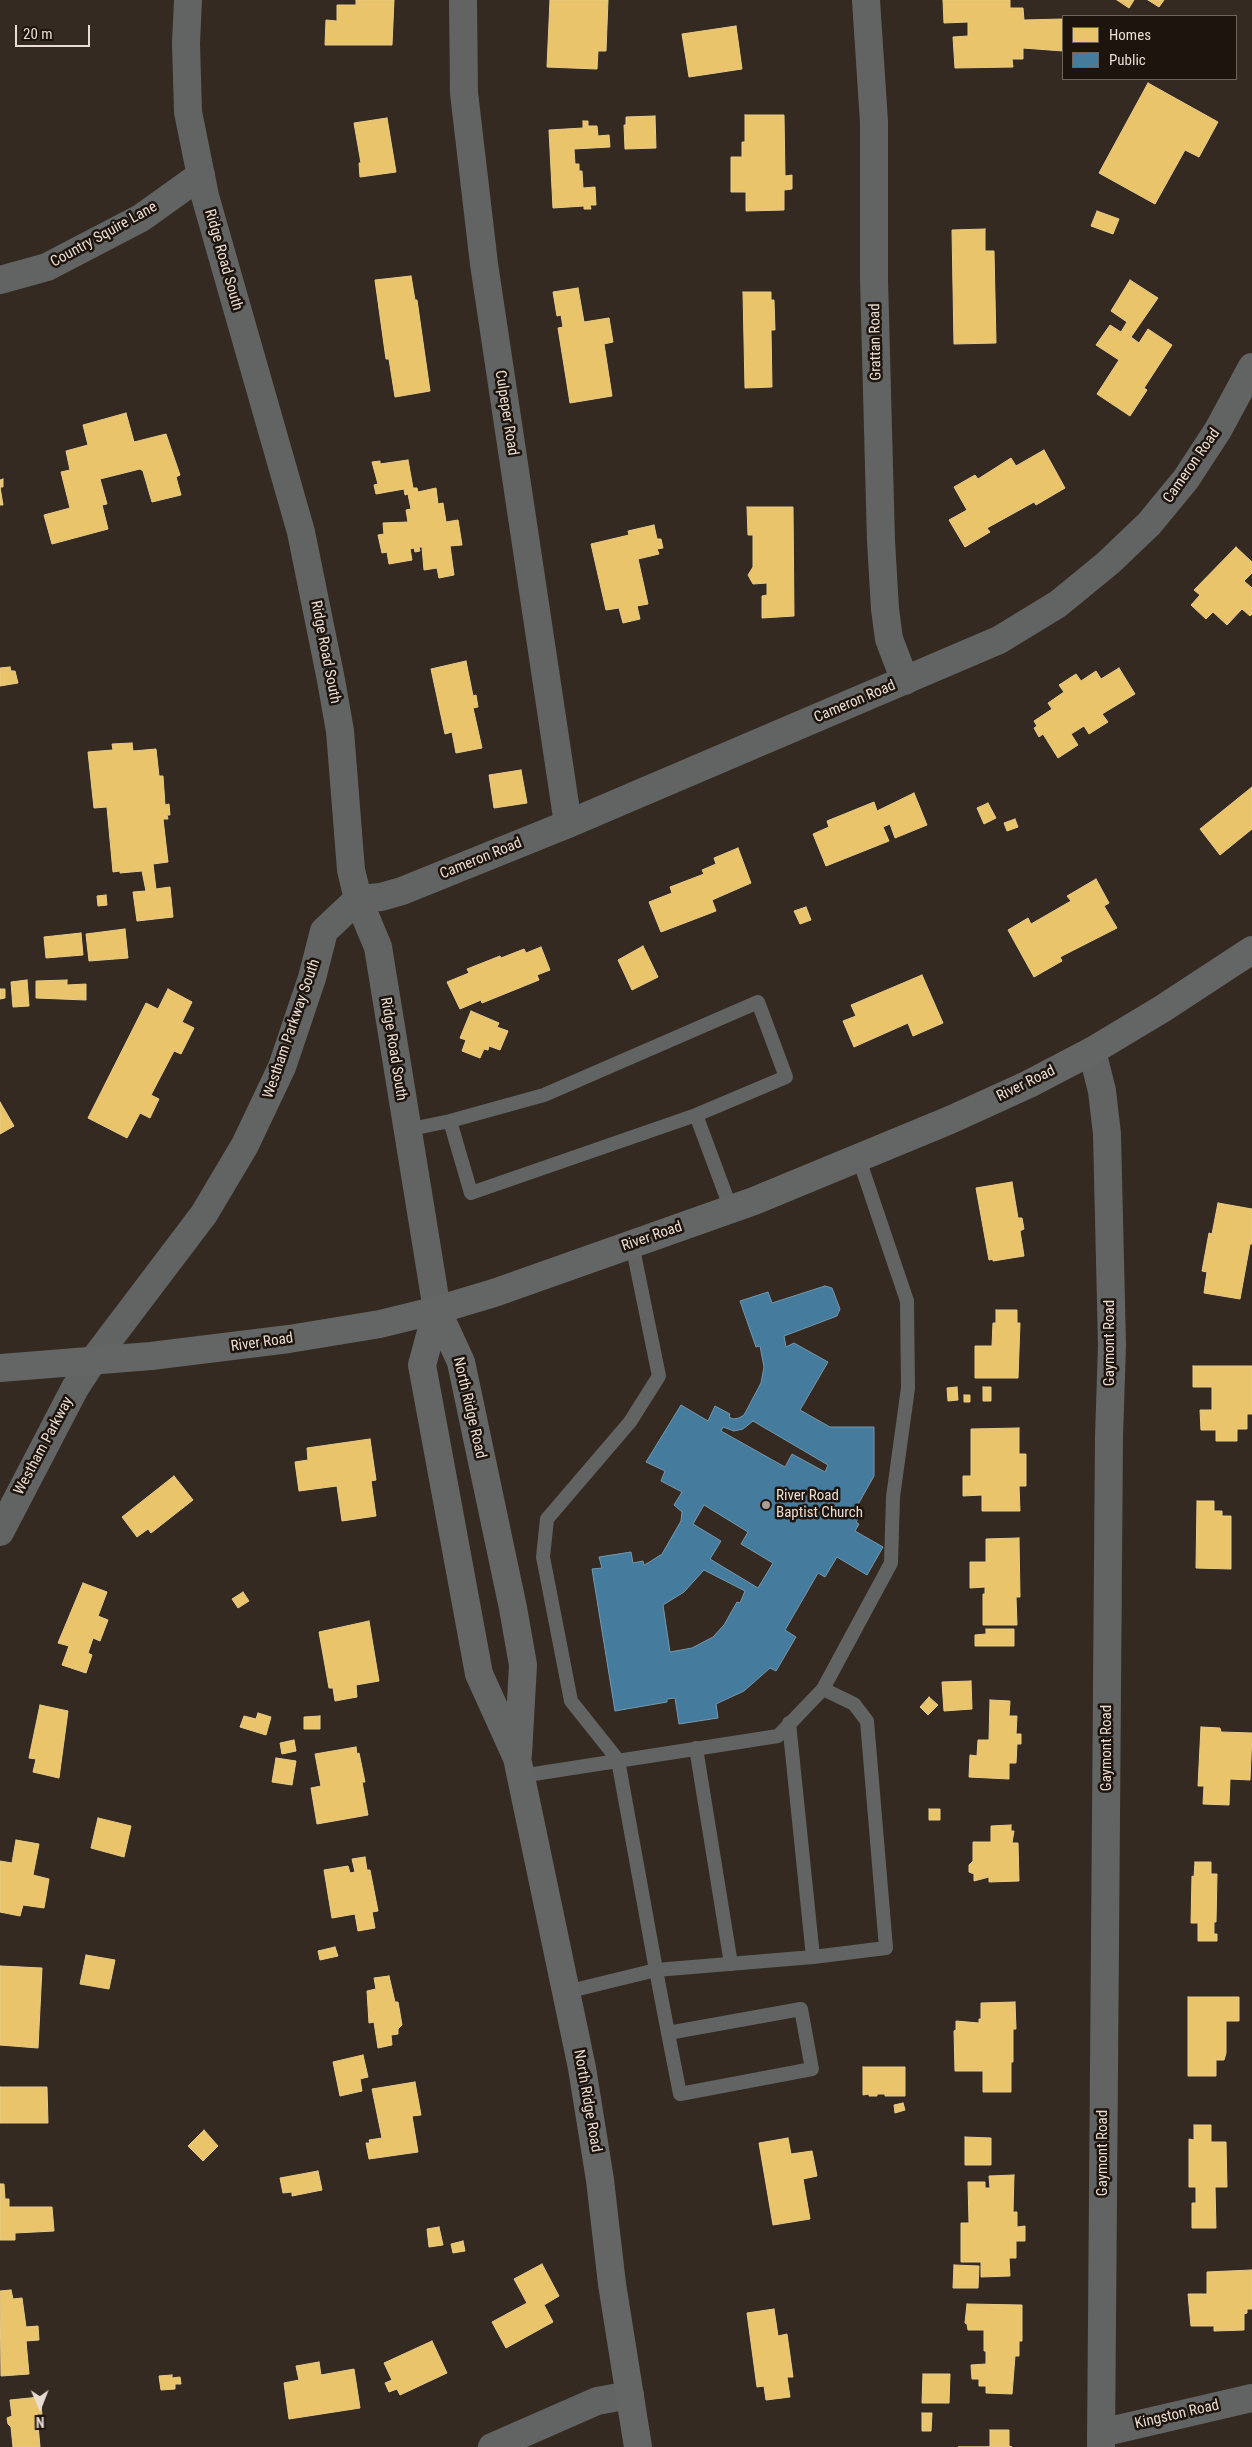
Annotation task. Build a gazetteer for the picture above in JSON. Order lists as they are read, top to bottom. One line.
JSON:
{"streets":{"main road":["River Road","North Ridge Road"],"street":["Country Squire Lane","Ridge Road South","Grattan Road","Culpeper Road","Cameron Road","Westham Parkway South","Gaymont Road","Westham Parkway","Kingston Road"]},"crossings":[["Country Squire Lane","Ridge Road South"],["Ridge Road South","Cameron Road"],["Ridge Road South","Westham Parkway South"],["Ridge Road South","River Road"],["Ridge Road South","North Ridge Road"],["Grattan Road","Cameron Road"],["Culpeper Road","Cameron Road"],["Cameron Road","Westham Parkway South"],["Westham Parkway South","River Road"],["Westham Parkway South","Westham Parkway"],["River Road","Gaymont Road"],["River Road","North Ridge Road"],["River Road","Westham Parkway"],["Gaymont Road","Kingston Road"]],"places":["River Road Baptist Church"],"legend":["Homes","Public"],"scale_bar":"20 m","north":"bottom"}
